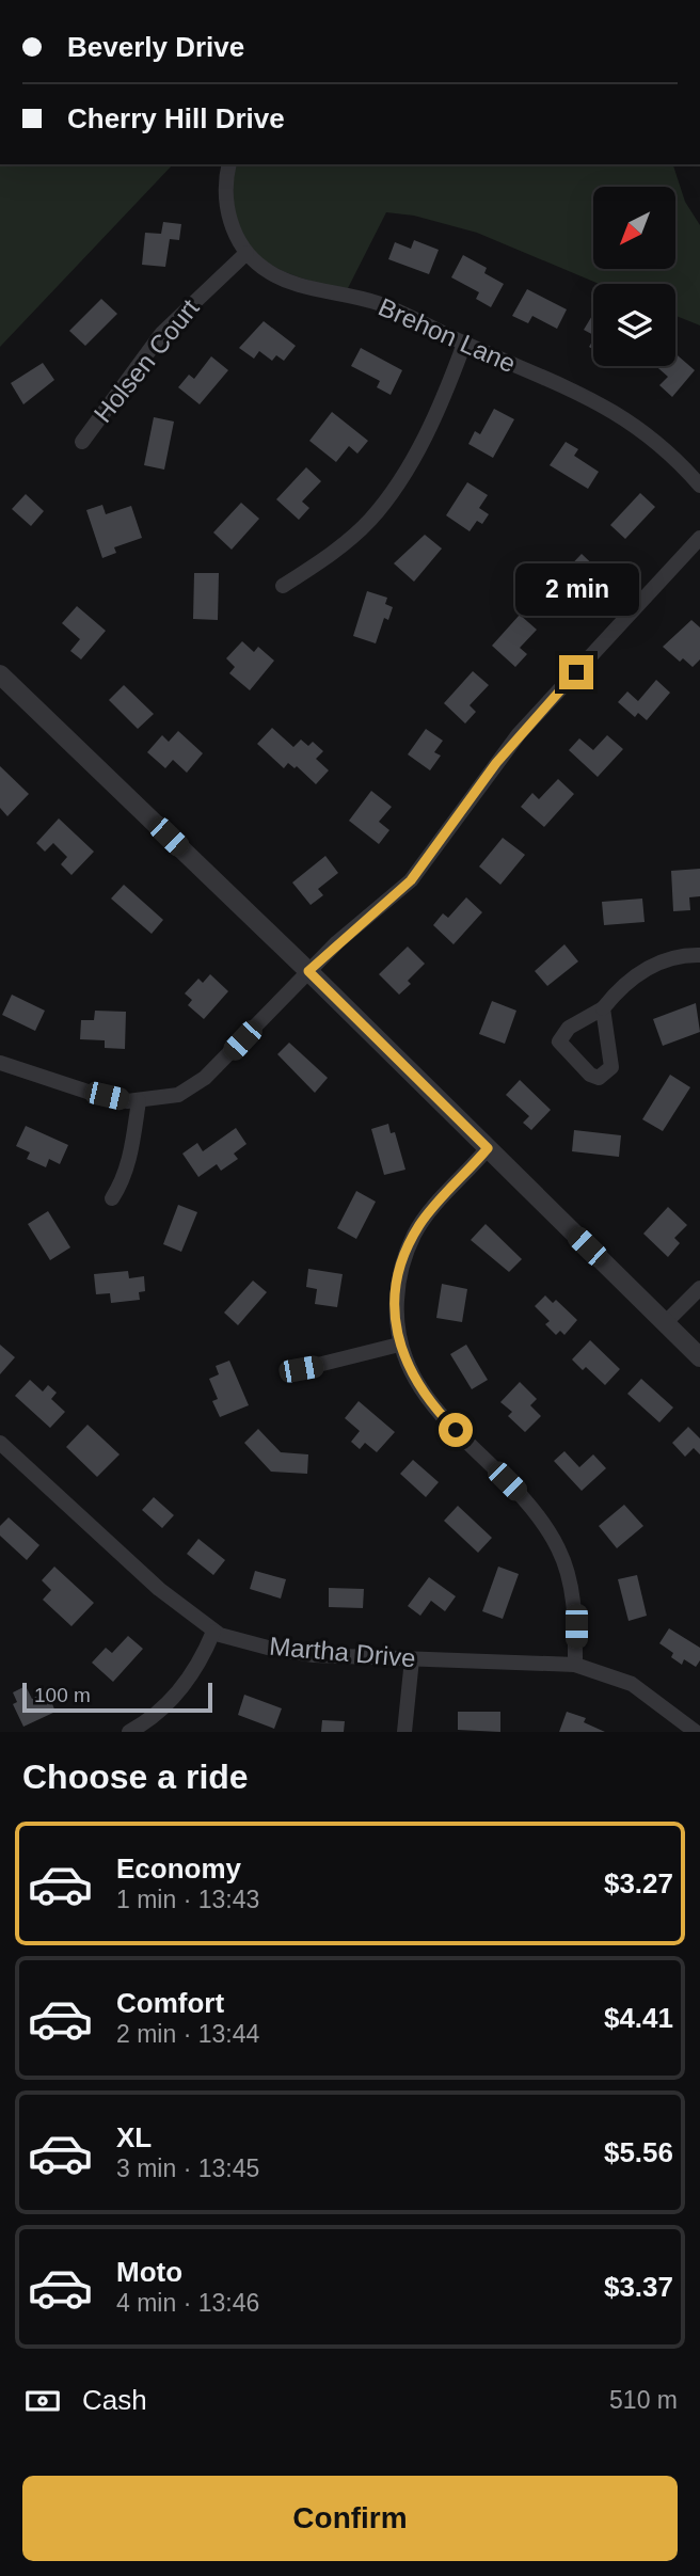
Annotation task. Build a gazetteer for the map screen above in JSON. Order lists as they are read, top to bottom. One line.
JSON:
{"streets":{"street":["Brehon Lane","Holsen Court","Martha Drive"]},"crossings":[["Brehon Lane","Holsen Court"]],"scale_bar":"100 m","north":"bottom left","page":{"banner":["Beverly Drive","Cherry Hill Drive"],"bubble":"2 min","scale":"100 m","heading":"Choose a ride","list":[{"name":"Economy","note":"1 min · 13:43","value":"$3.27"},{"name":"Comfort","note":"2 min · 13:44","value":"$4.41"},{"name":"XL","note":"3 min · 13:45","value":"$5.56"},{"name":"Moto","note":"4 min · 13:46","value":"$3.37"}],"pay":["Cash","510 m"],"buttons":"Confirm"}}
